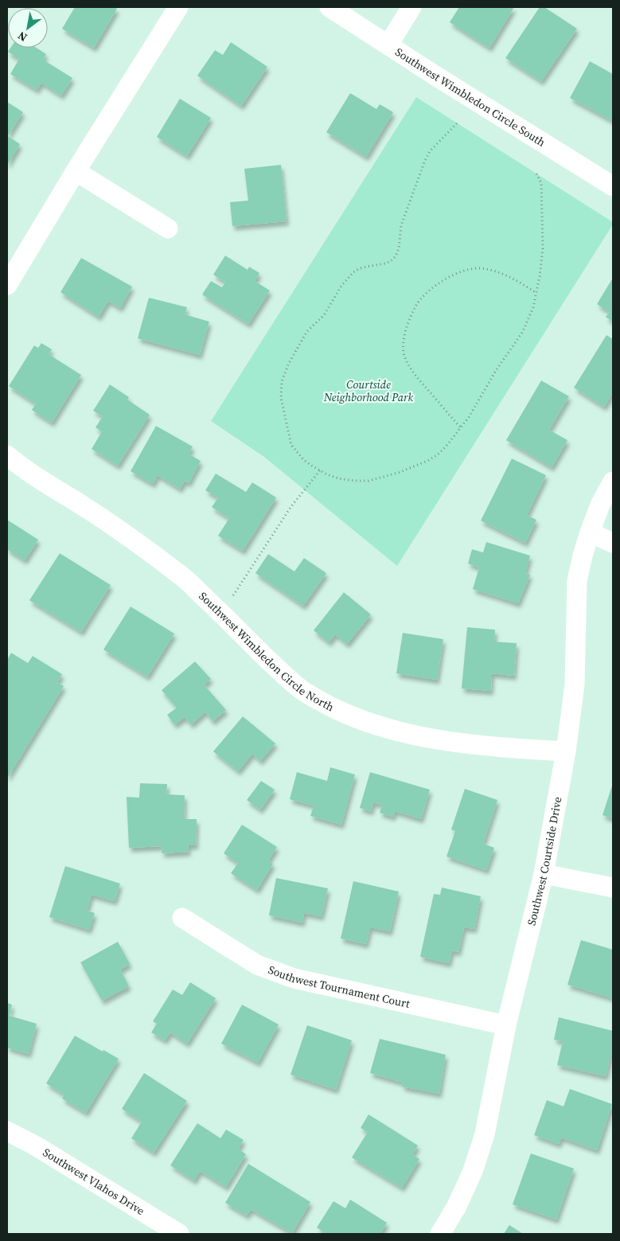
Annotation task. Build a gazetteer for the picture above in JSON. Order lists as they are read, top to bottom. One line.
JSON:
{"streets":{"street":["Southwest Wimbledon Circle South","Southwest Wimbledon Circle North","Southwest Courtside Drive","Southwest Tournament Court","Southwest Vlahos Drive"]},"crossings":[["Southwest Wimbledon Circle North","Southwest Courtside Drive"],["Southwest Courtside Drive","Southwest Tournament Court"]],"parks":["Courtside Neighborhood Park"],"north":"bottom left"}
